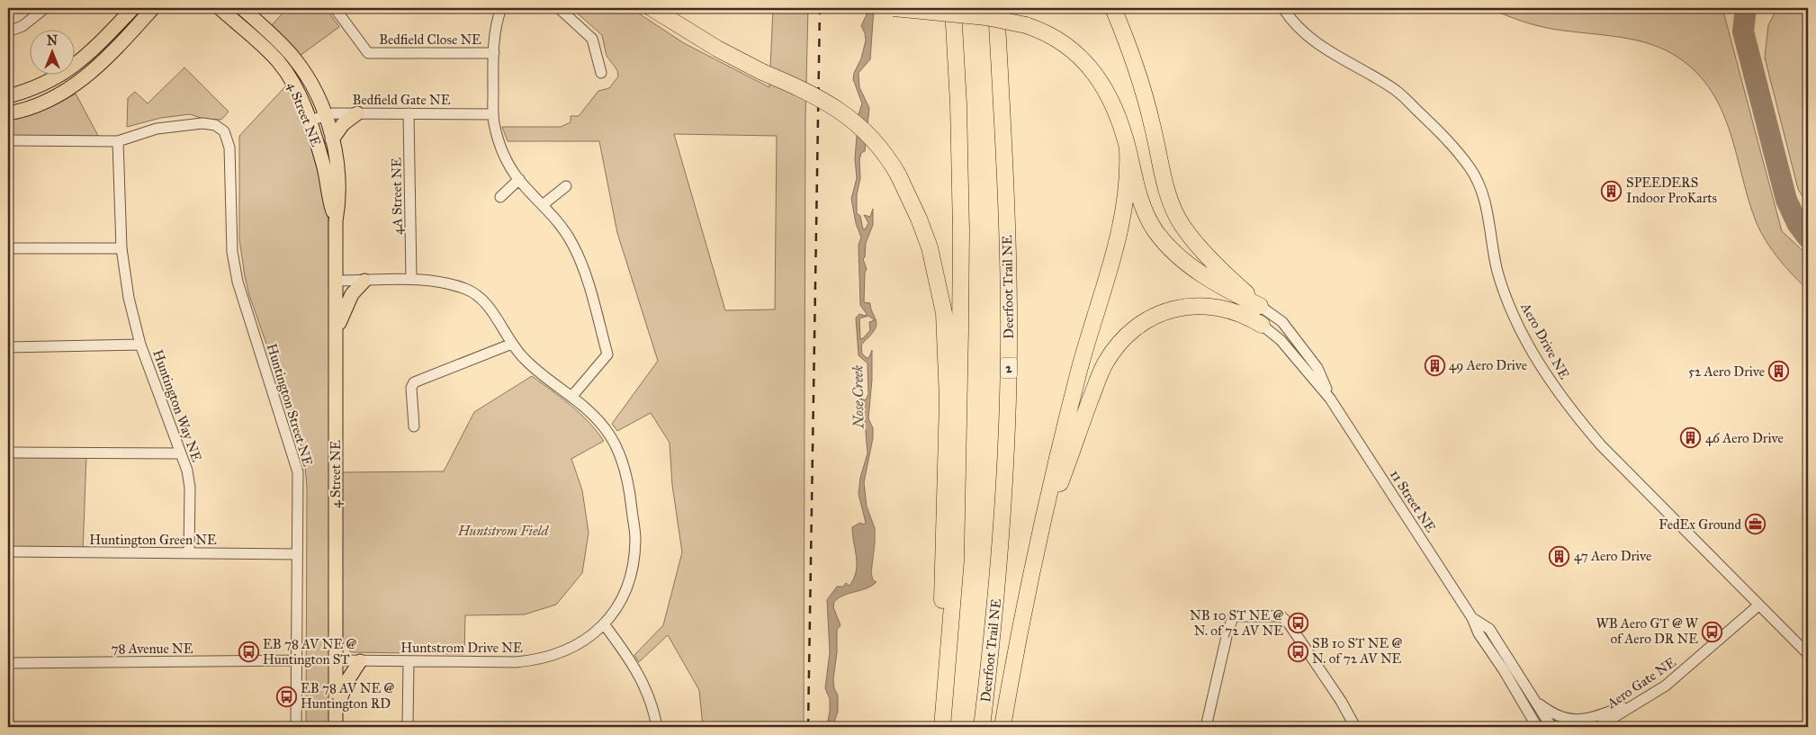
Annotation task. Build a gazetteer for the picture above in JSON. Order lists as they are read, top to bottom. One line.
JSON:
{"streets":{"highway":["Deerfoot Trail NE","2"],"main road":["4 Street NE"],"street":["Bedfield Close NE","Bedfield Gate NE","4A Street NE","Aero Drive NE","Huntington Street NE","Huntington Way NE","11 Street NE","Huntington Green NE","Huntstrom Drive NE","78 Avenue NE","Aero Gate NE"]},"crossings":[["Bedfield Close NE","Bedfield Gate NE"],["Bedfield Close NE","Huntstrom Drive NE"],["Bedfield Gate NE","4 Street NE"],["Bedfield Gate NE","4A Street NE"],["4 Street NE","Huntstrom Drive NE"],["4A Street NE","Huntstrom Drive NE"],["Aero Drive NE","Aero Gate NE"],["Huntington Street NE","Huntington Green NE"],["Huntington Street NE","78 Avenue NE"],["Huntington Way NE","Huntington Green NE"]],"water":["Nose Creek"],"parks":["Huntstrom Field"],"places":{"building":["SPEEDERS Indoor ProKarts","49 Aero Drive","52 Aero Drive","46 Aero Drive","47 Aero Drive"],"office":["FedEx Ground"],"bus stop":["NB 10 ST NE @ N. of 72 AV NE","WB Aero GT @ W of Aero DR NE","SB 10 ST NE @ N. of 72 AV NE","EB 78 AV NE @ Huntington ST","EB 78 AV NE @ Huntington RD"]},"north":"top"}
